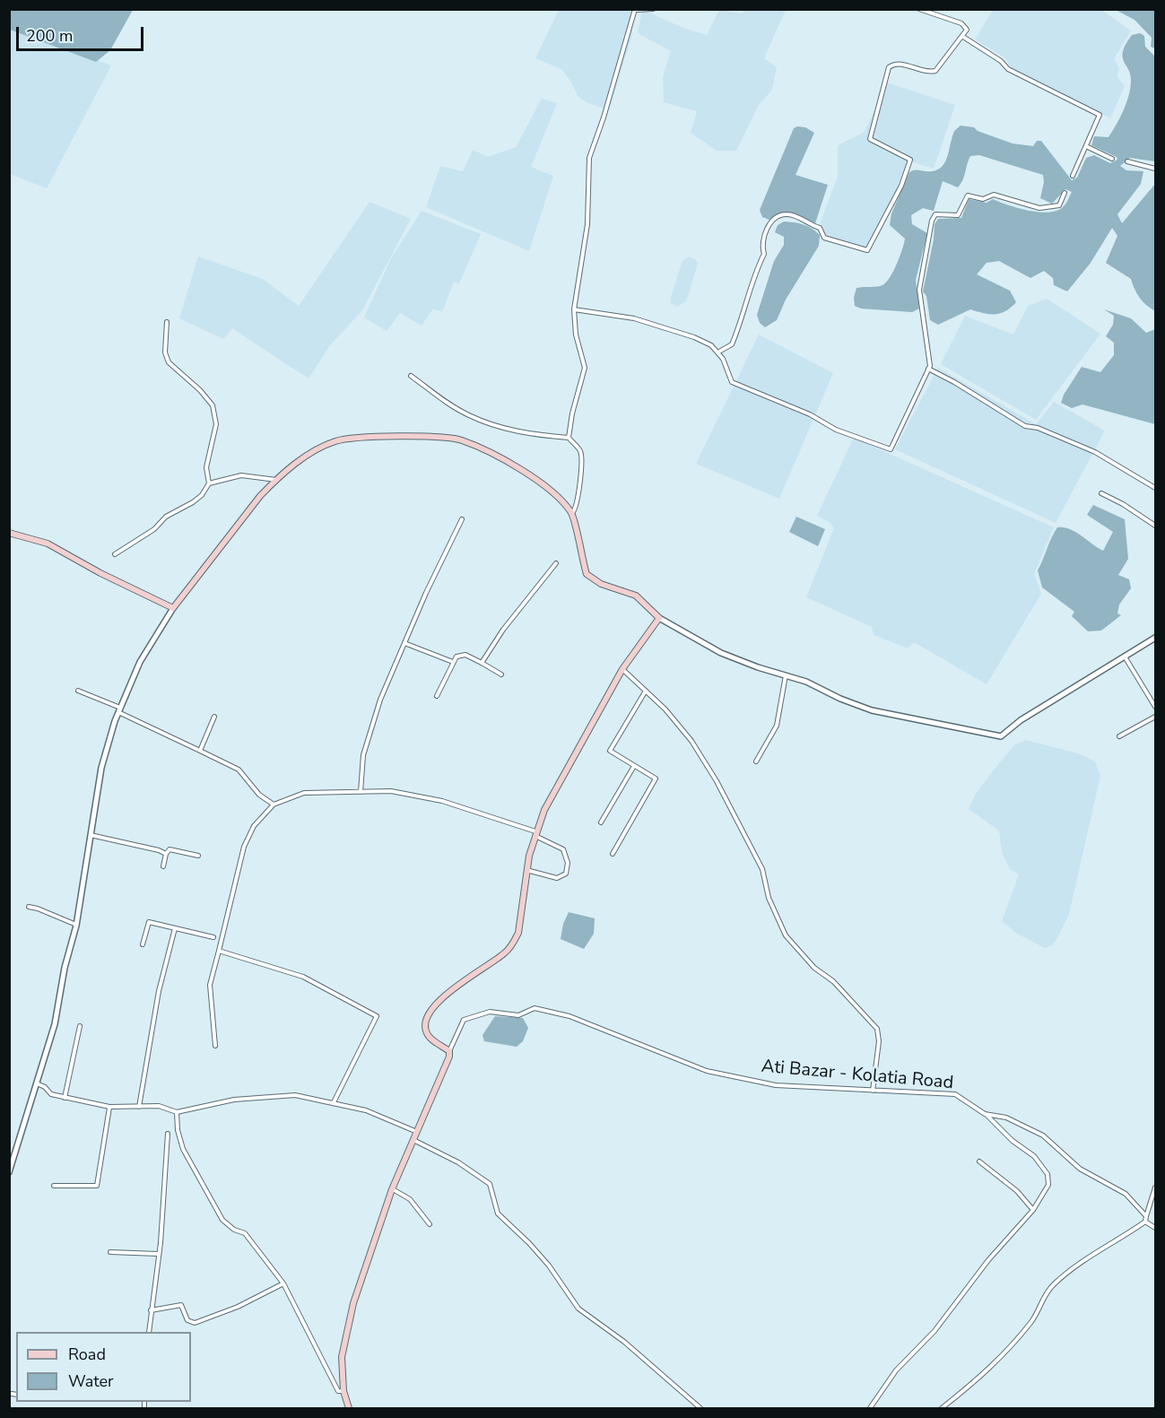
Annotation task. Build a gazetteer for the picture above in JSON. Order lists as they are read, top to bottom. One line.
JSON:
{"streets":{"street":["Ati Bazar - Kolatia Road"]},"legend":["Road","Water"],"scale_bar":"200 m"}
